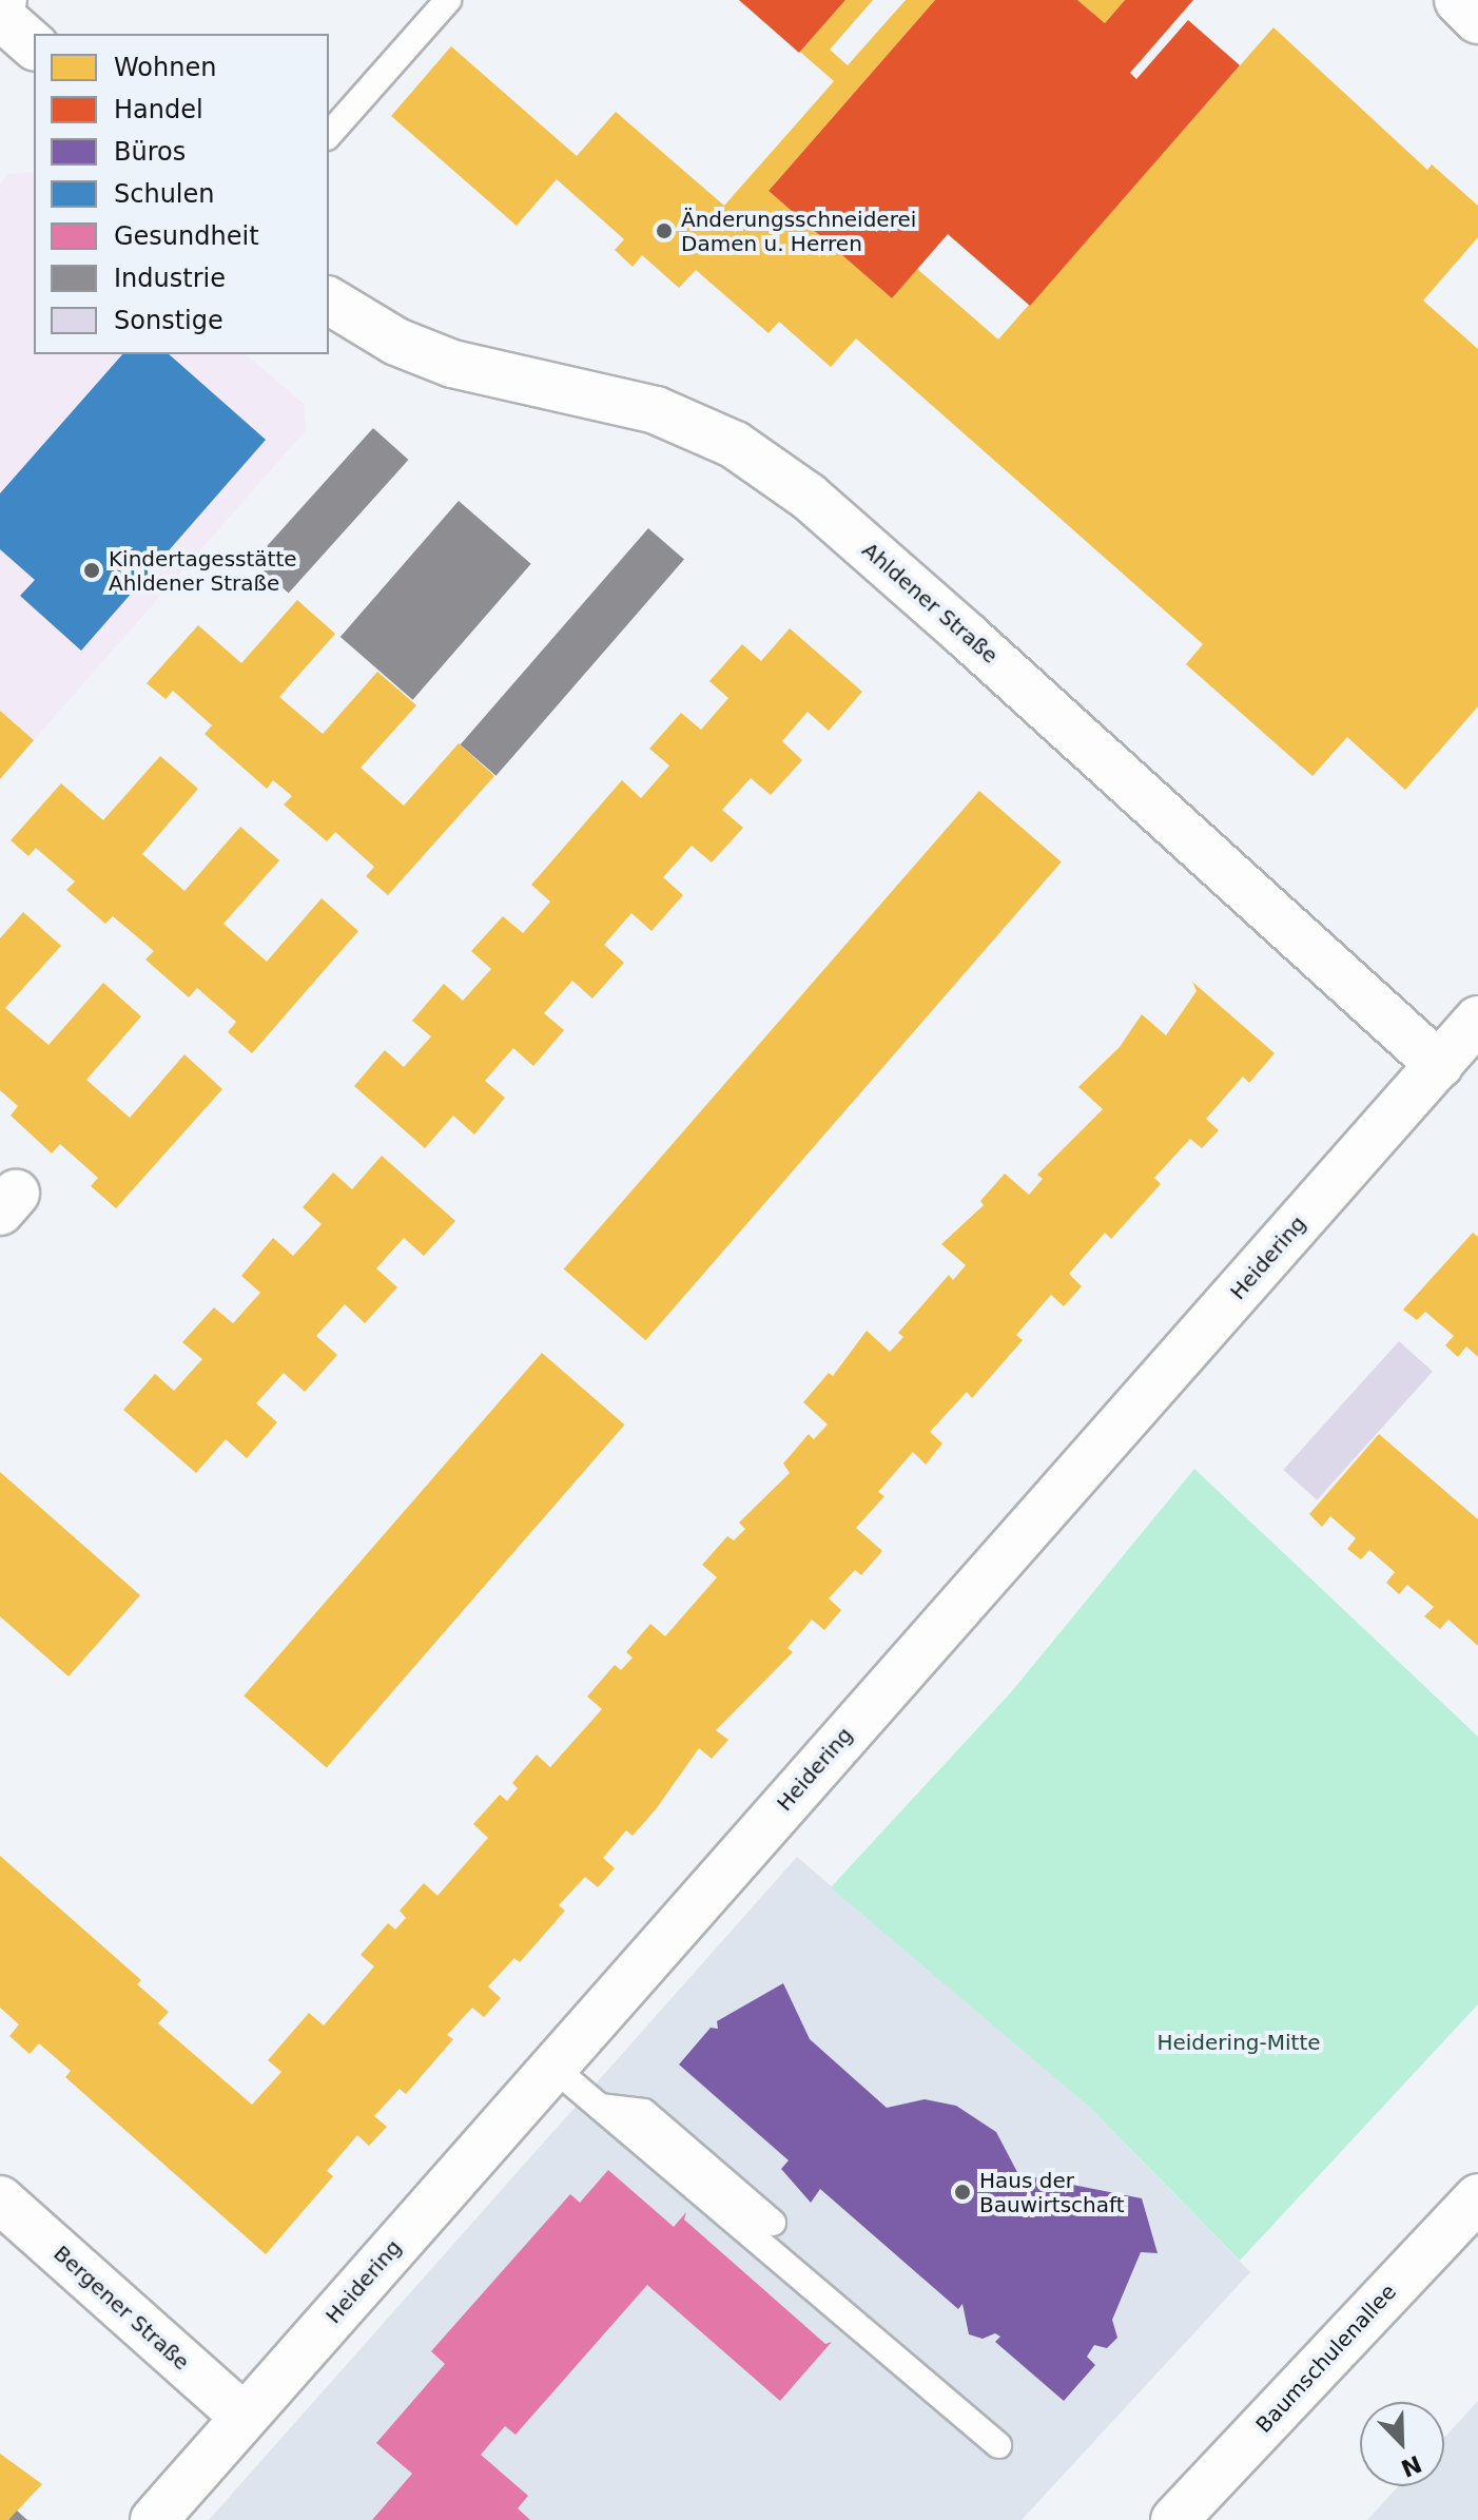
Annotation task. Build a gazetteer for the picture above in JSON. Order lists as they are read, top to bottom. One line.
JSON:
{"streets":{"street":["Ahldener Straße","Heidering","Bergener Straße","Baumschulenallee"]},"crossings":[["Ahldener Straße","Heidering"],["Heidering","Bergener Straße"]],"parks":["Heidering-Mitte"],"places":["Änderungsschneiderei Damen u. Herren","Kindertagesstätte Ahldener Straße","Haus der Bauwirtschaft"],"legend":["Wohnen","Handel","Büros","Schulen","Gesundheit","Industrie","Sonstige"],"north":"bottom right"}
